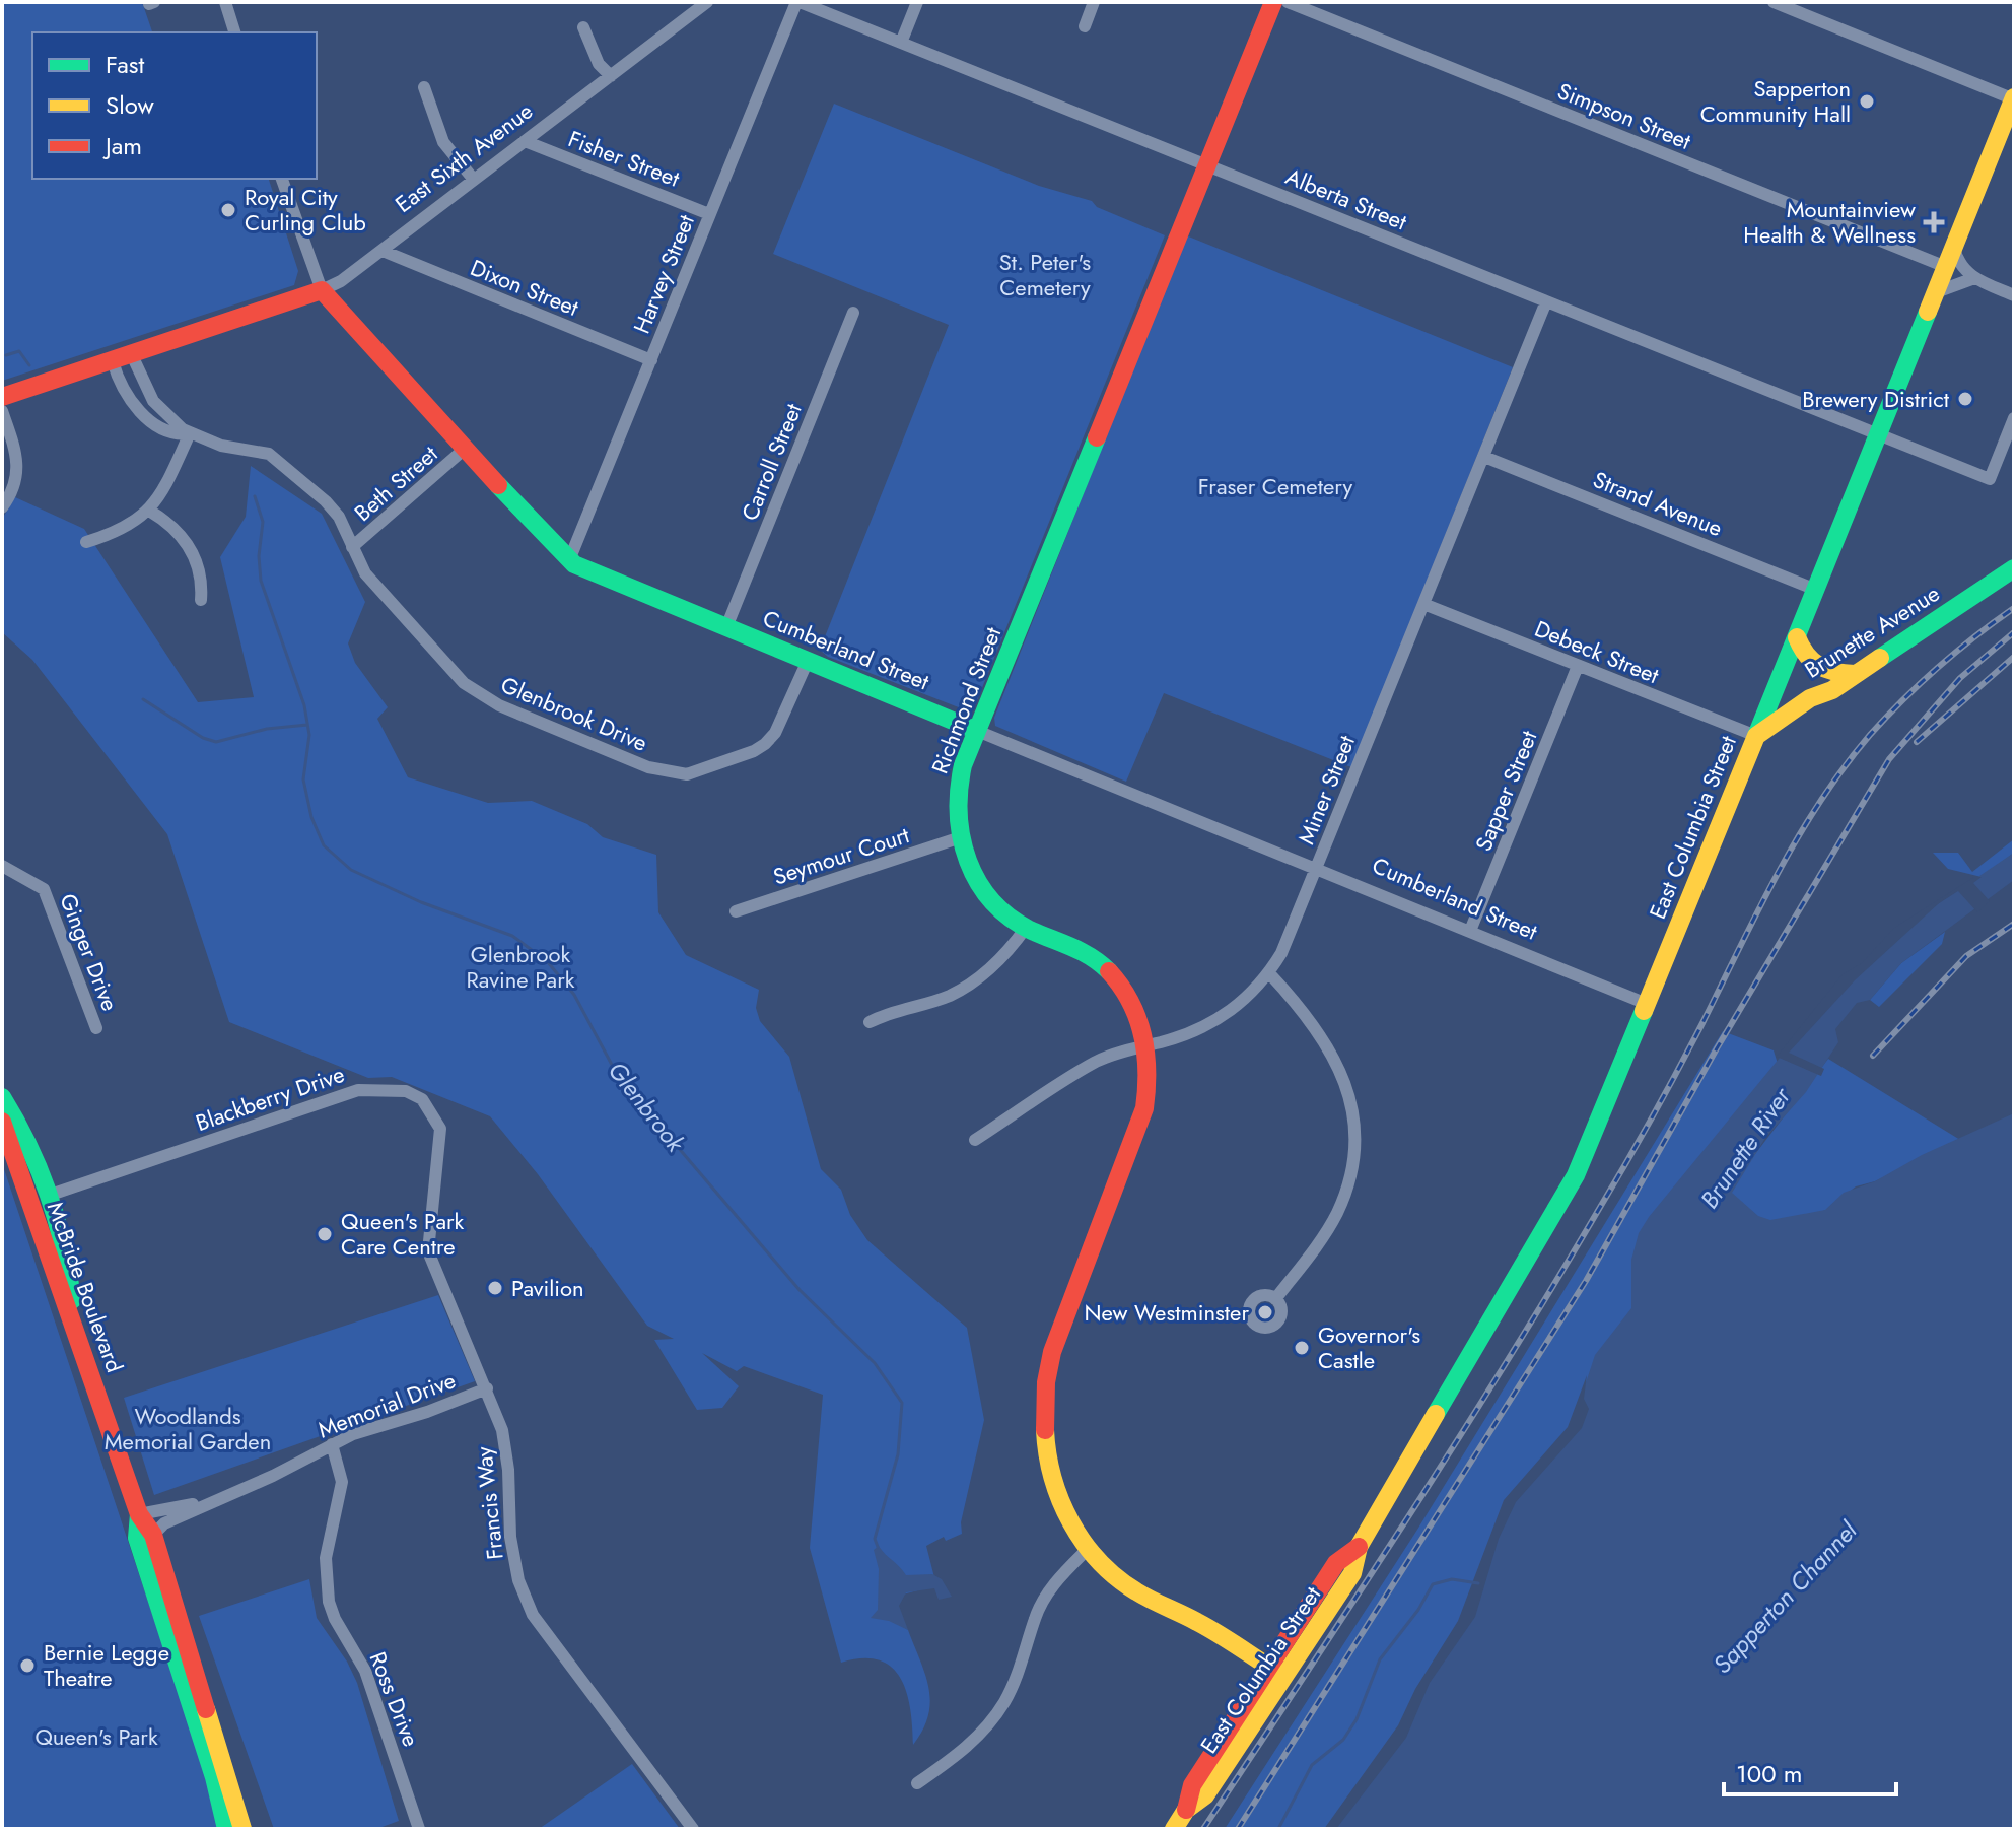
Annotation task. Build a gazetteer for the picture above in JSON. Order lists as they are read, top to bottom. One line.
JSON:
{"streets":{"street":["Simpson Street","East Sixth Avenue","Fisher Street","Alberta Street","Harvey Street","Dixon Street","Carroll Street","Beth Street","Strand Avenue","Brunette Avenue","Cumberland Street","Debeck Street","Richmond Street","Glenbrook Drive","Miner Street","Sapper Street","East Columbia Street","Seymour Court","Ginger Drive","Blackberry Drive","McBride Boulevard","Memorial Drive","Francis Way","Ross Drive"]},"crossings":[["Simpson Street","East Columbia Street"],["East Sixth Avenue","Fisher Street"],["East Sixth Avenue","Dixon Street"],["East Sixth Avenue","Cumberland Street"],["East Sixth Avenue","Glenbrook Drive"],["Fisher Street","Harvey Street"],["Alberta Street","Harvey Street"],["Alberta Street","Richmond Street"],["Alberta Street","Miner Street"],["Alberta Street","East Columbia Street"],["Harvey Street","Dixon Street"],["Harvey Street","Cumberland Street"],["Carroll Street","Cumberland Street"],["Beth Street","Cumberland Street"],["Beth Street","Glenbrook Drive"],["Strand Avenue","Miner Street"],["Strand Avenue","East Columbia Street"],["Brunette Avenue","Debeck Street"],["Brunette Avenue","East Columbia Street"],["Cumberland Street","Richmond Street"],["Cumberland Street","Glenbrook Drive"],["Cumberland Street","Miner Street"],["Cumberland Street","Sapper Street"],["Cumberland Street","East Columbia Street"],["Debeck Street","Miner Street"],["Debeck Street","Sapper Street"],["Debeck Street","East Columbia Street"],["Richmond Street","Miner Street"],["Richmond Street","East Columbia Street"],["Richmond Street","Seymour Court"],["Blackberry Drive","Francis Way"],["McBride Boulevard","Memorial Drive"],["Memorial Drive","Francis Way"],["Memorial Drive","Ross Drive"]],"water":["Glenbrook","Brunette River","Sapperton Channel"],"parks":["St. Peter's Cemetery","Fraser Cemetery","Glenbrook Ravine Park","Woodlands Memorial Garden","Queen's Park"],"places":{"other":["Sapperton Community Hall","Royal City Curling Club","Brewery District","Queen's Park Care Centre","Pavilion","New Westminster","Governor's Castle","Bernie Legge Theatre"],"health":["Mountainview Health & Wellness"]},"legend":["Fast","Slow","Jam"],"scale_bar":"100 m"}
